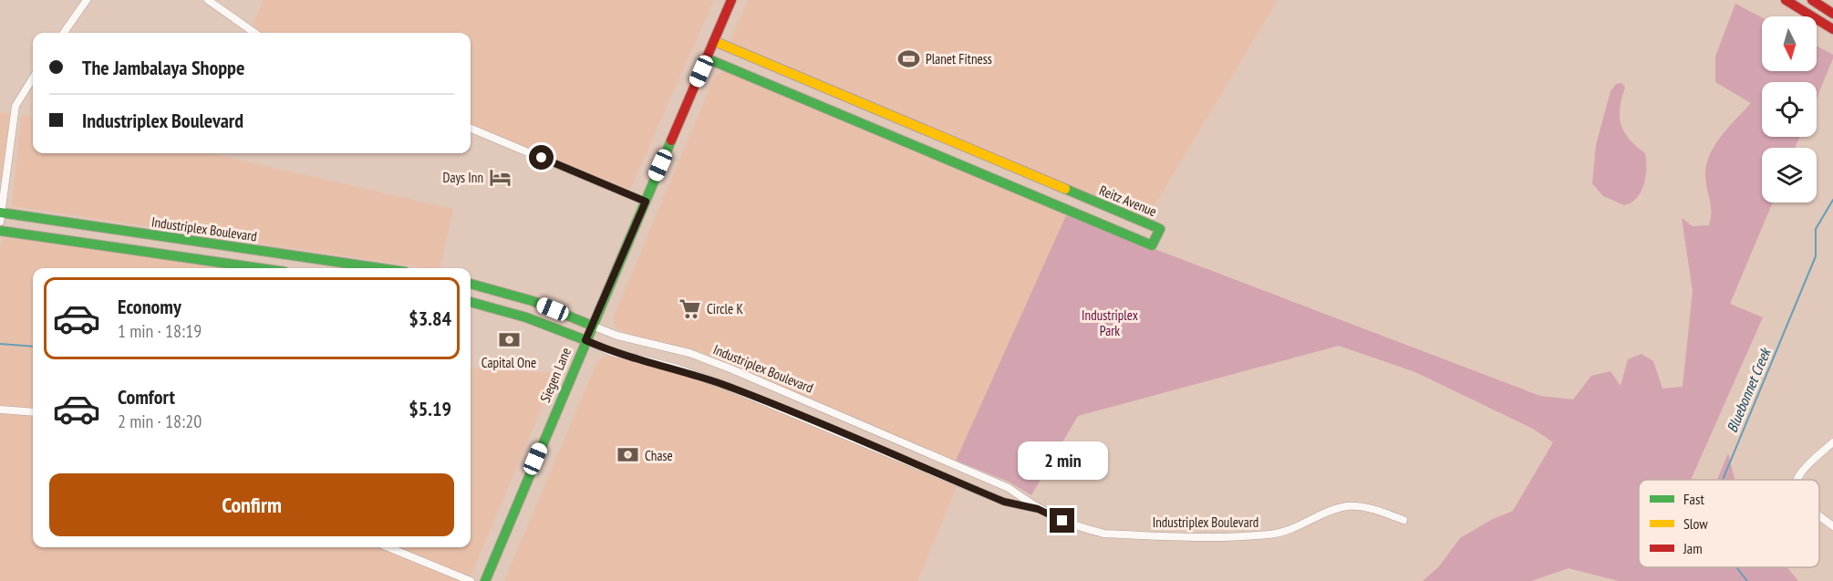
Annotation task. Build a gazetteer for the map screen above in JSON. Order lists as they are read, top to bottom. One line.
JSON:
{"streets":{"main road":["Reitz Avenue","Industriplex Boulevard","Siegen Lane"]},"crossings":[["Reitz Avenue","Siegen Lane"],["Industriplex Boulevard","Siegen Lane"]],"water":["Bluebonnet Creek"],"parks":["Industriplex Park"],"places":{"sports":["Planet Fitness"],"hotel":["Days Inn"],"supermarket":["Circle K"],"bank":["Capital One","Chase"]},"legend":["Fast","Slow","Jam"],"north":"bottom","page":{"banner":["The Jambalaya Shoppe","Industriplex Boulevard"],"list":[{"name":"Economy","note":"1 min · 18:19","value":"$3.84"},{"name":"Comfort","note":"2 min · 18:20","value":"$5.19"}],"bubble":"2 min","buttons":"Confirm"}}
